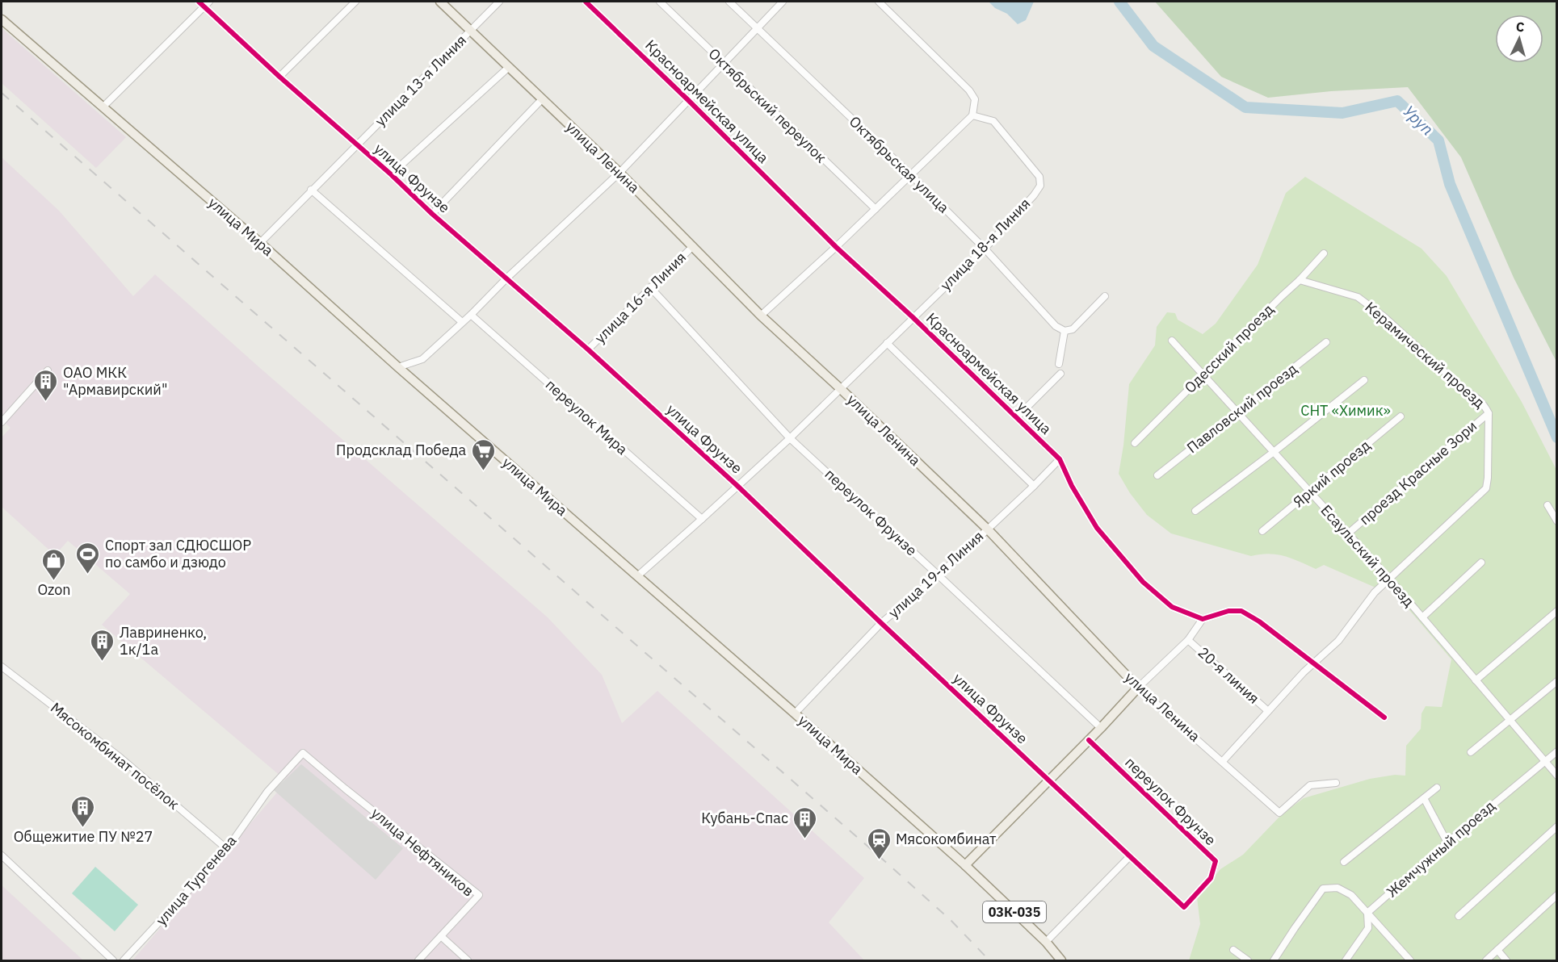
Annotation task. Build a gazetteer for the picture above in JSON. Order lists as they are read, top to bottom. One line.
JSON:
{"streets":{"main road":["улица Ленина","улица Мира","03К-035"],"street":["улица 13-я Линия","Красноармейская улица","Октябрьский переулок","Октябрьская улица","улица Фрунзе","улица 18-я Линия","улица 16-я Линия","Одесский проезд","Керамический проезд","Павловский проезд","переулок Мира","проезд Красные Зори","Яркий проезд","переулок Фрунзе","Есаульский проезд","улица 19-я Линия","20-я линия","Мясокомбинат посёлок","Жемчужный проезд","улица Нефтяников","улица Тургенева"]},"crossings":[["улица 13-я Линия","улица Ленина"],["улица 13-я Линия","улица Фрунзе"],["улица 13-я Линия","улица Мира"],["Красноармейская улица","улица 18-я Линия"],["Красноармейская улица","улица 19-я Линия"],["улица Ленина","улица 18-я Линия"],["улица Ленина","улица 16-я Линия"],["улица Ленина","улица 19-я Линия"],["Октябрьская улица","улица 18-я Линия"],["улица Фрунзе","улица 18-я Линия"],["улица Фрунзе","улица 16-я Линия"],["улица Фрунзе","переулок Фрунзе"],["улица Фрунзе","улица 19-я Линия"],["улица Мира","улица 18-я Линия"],["улица Мира","улица 19-я Линия"],["улица 18-я Линия","переулок Мира"],["улица 18-я Линия","переулок Фрунзе"],["улица 16-я Линия","переулок Фрунзе"],["Одесский проезд","Керамический проезд"],["Одесский проезд","Есаульский проезд"],["Керамический проезд","проезд Красные Зори"],["Керамический проезд","Есаульский проезд"],["Павловский проезд","Есаульский проезд"],["проезд Красные Зори","Есаульский проезд"],["Яркий проезд","Есаульский проезд"],["переулок Фрунзе","улица 19-я Линия"],["Есаульский проезд","Жемчужный проезд"],["Мясокомбинат посёлок","улица Тургенева"],["улица Нефтяников","улица Тургенева"]],"water":["Уруп"],"parks":["СНТ «Химик»"],"places":{"building":["ОАО МКК \"Армавирский\"","Лавриненко, 1к/1а","Общежитие ПУ №27","Кубань-Спас"],"supermarket":["Продсклад Победа"],"sports":["Спорт зал СДЮСШОР по самбо и дзюдо"],"shop":["Ozon"],"station":["Мясокомбинат"]},"north":"top"}
